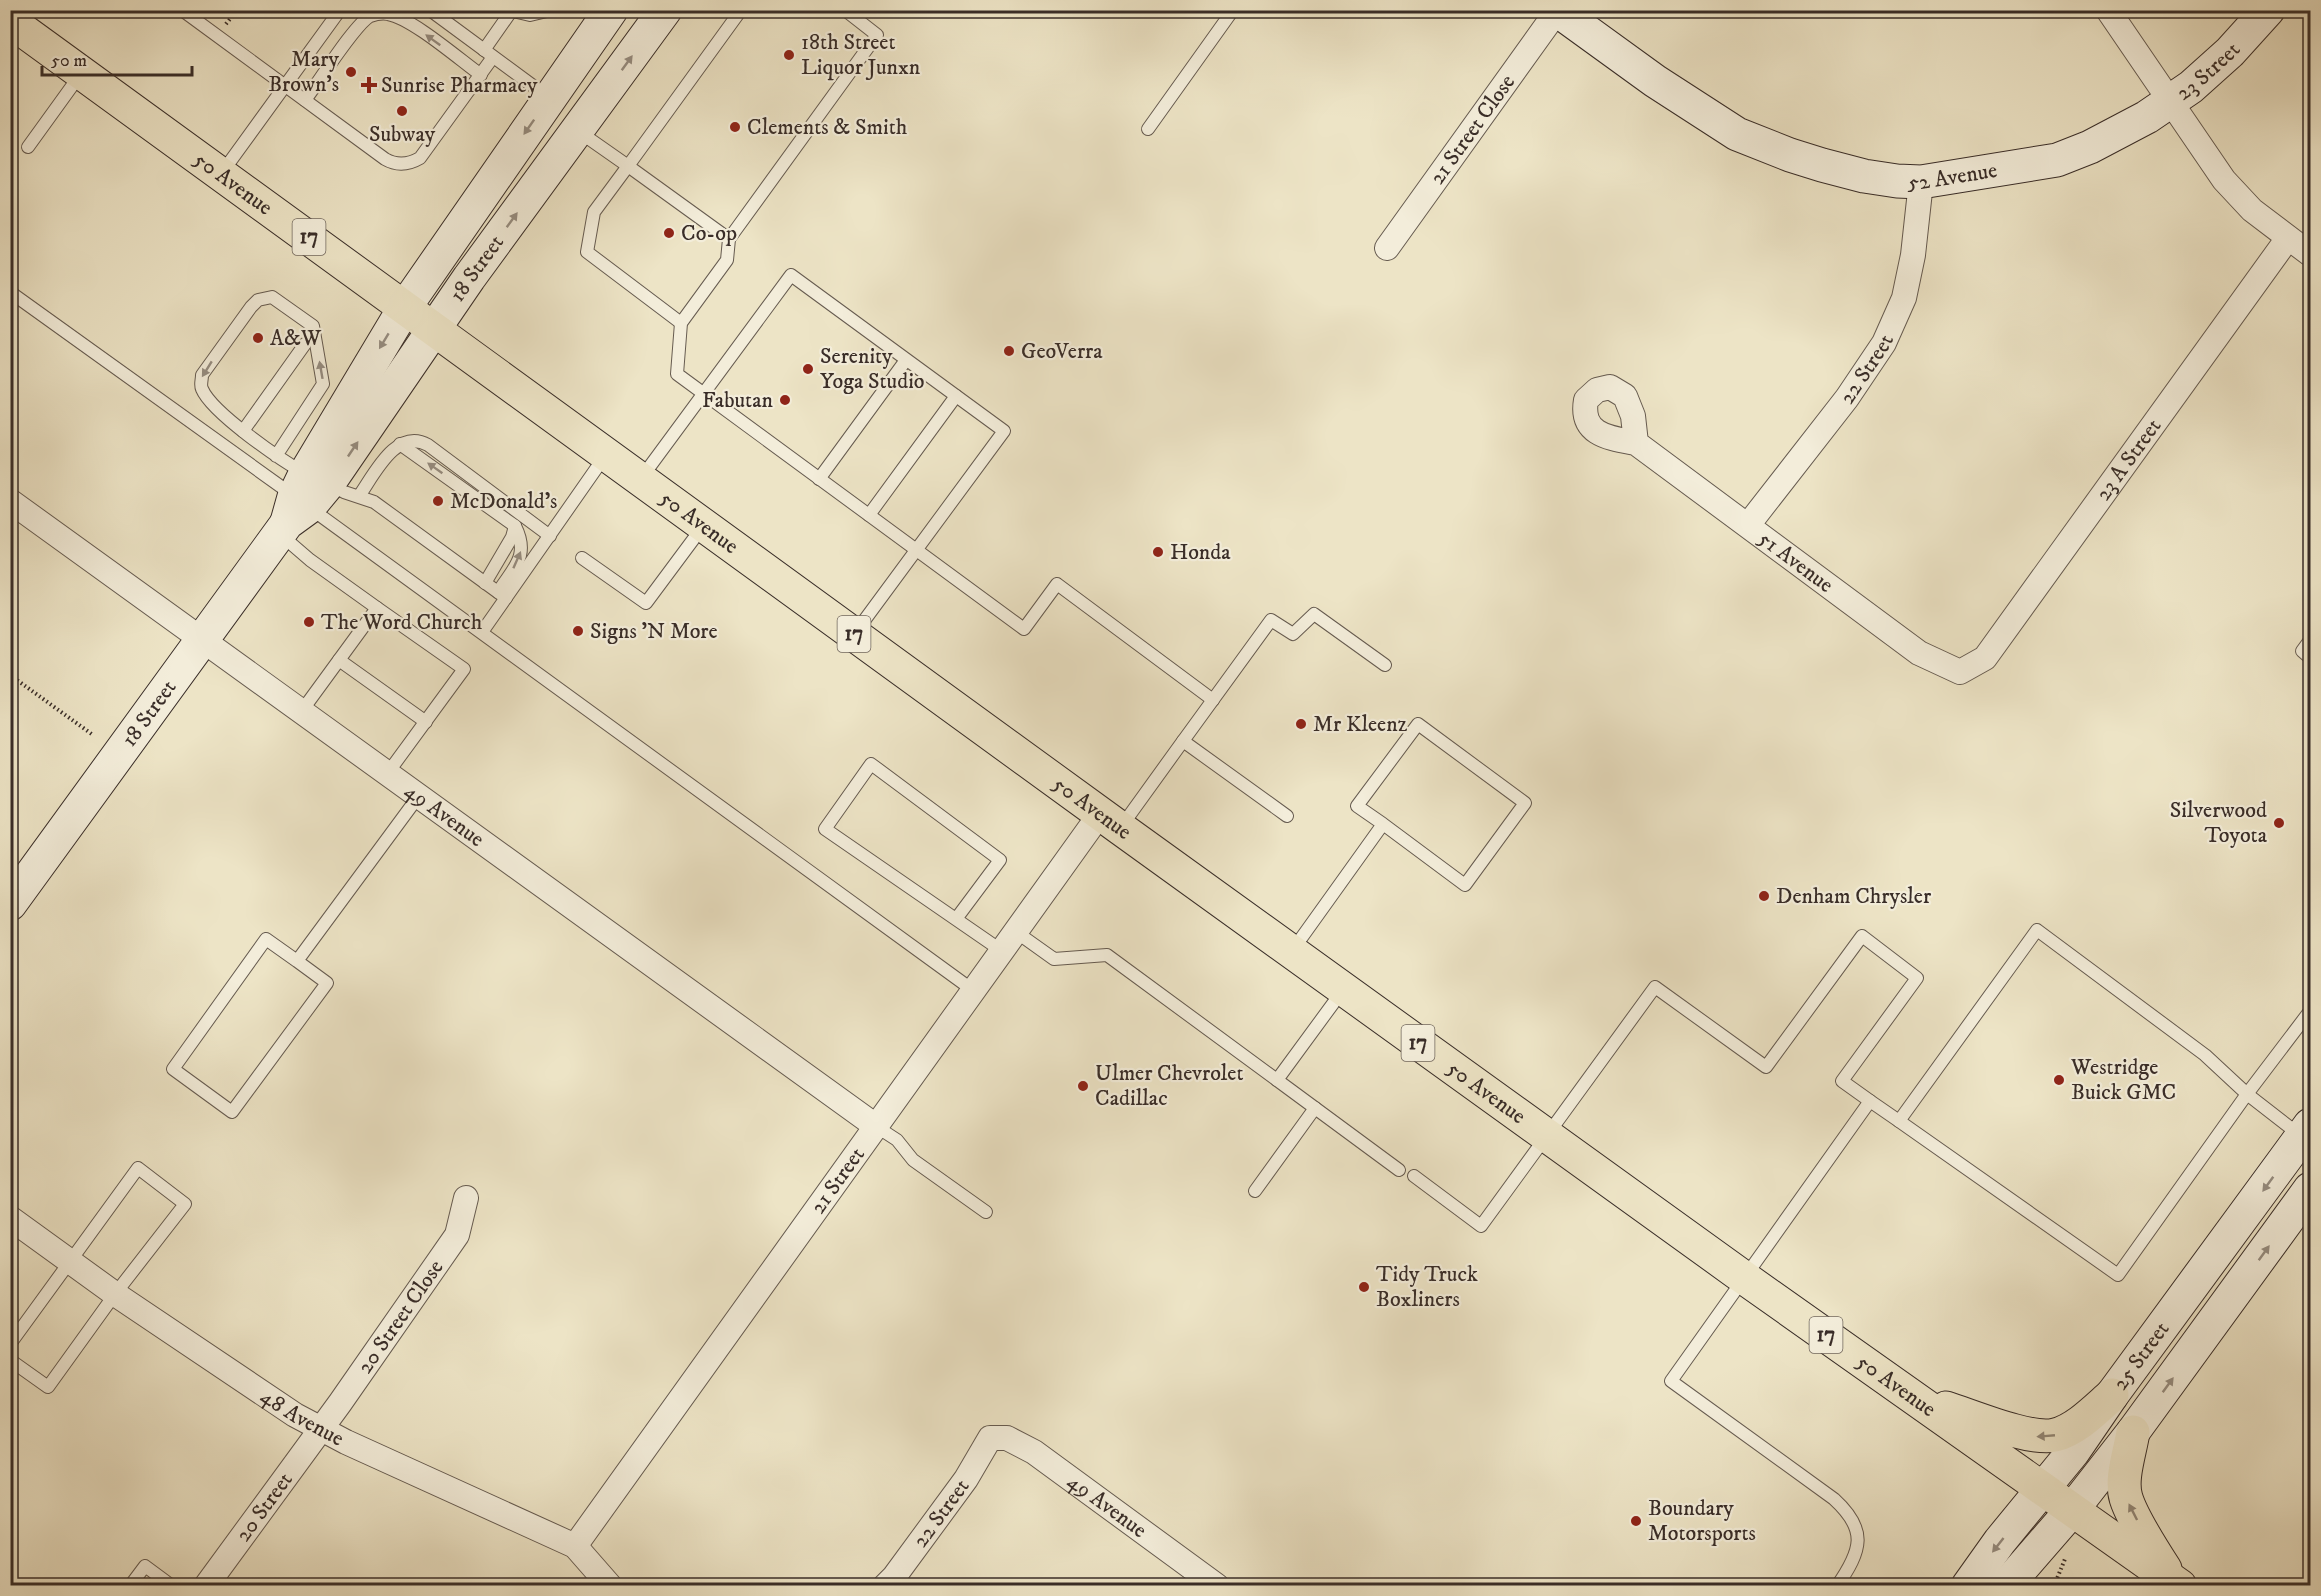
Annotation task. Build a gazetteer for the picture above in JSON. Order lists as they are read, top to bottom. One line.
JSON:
{"streets":{"main road":["50 Avenue","17"],"street":["23 Street","21 Street Close","52 Avenue","18 Street","22 Street","23 A Street","51 Avenue","49 Avenue","21 Street","20 Street Close","25 Street","48 Avenue","20 Street"]},"crossings":[["23 Street","52 Avenue"],["21 Street Close","52 Avenue"],["52 Avenue","22 Street"],["50 Avenue","18 Street"],["50 Avenue","21 Street"],["50 Avenue","25 Street"],["18 Street","49 Avenue"],["22 Street","51 Avenue"],["22 Street","49 Avenue"],["23 A Street","51 Avenue"],["49 Avenue","21 Street"],["21 Street","48 Avenue"],["20 Street Close","48 Avenue"],["20 Street Close","20 Street"],["48 Avenue","20 Street"]],"places":{"other":["18th Street Liquor Junxn","Mary Brown's","Subway","Clements & Smith","Co-op","A&W","GeoVerra","Serenity Yoga Studio","Fabutan","McDonald's","Honda","The Word Church","Signs 'N More","Mr Kleenz","Silverwood Toyota","Denham Chrysler","Westridge Buick GMC","Ulmer Chevrolet Cadillac","Tidy Truck Boxliners","Boundary Motorsports"],"health":["Sunrise Pharmacy"]},"scale_bar":"50 m"}
